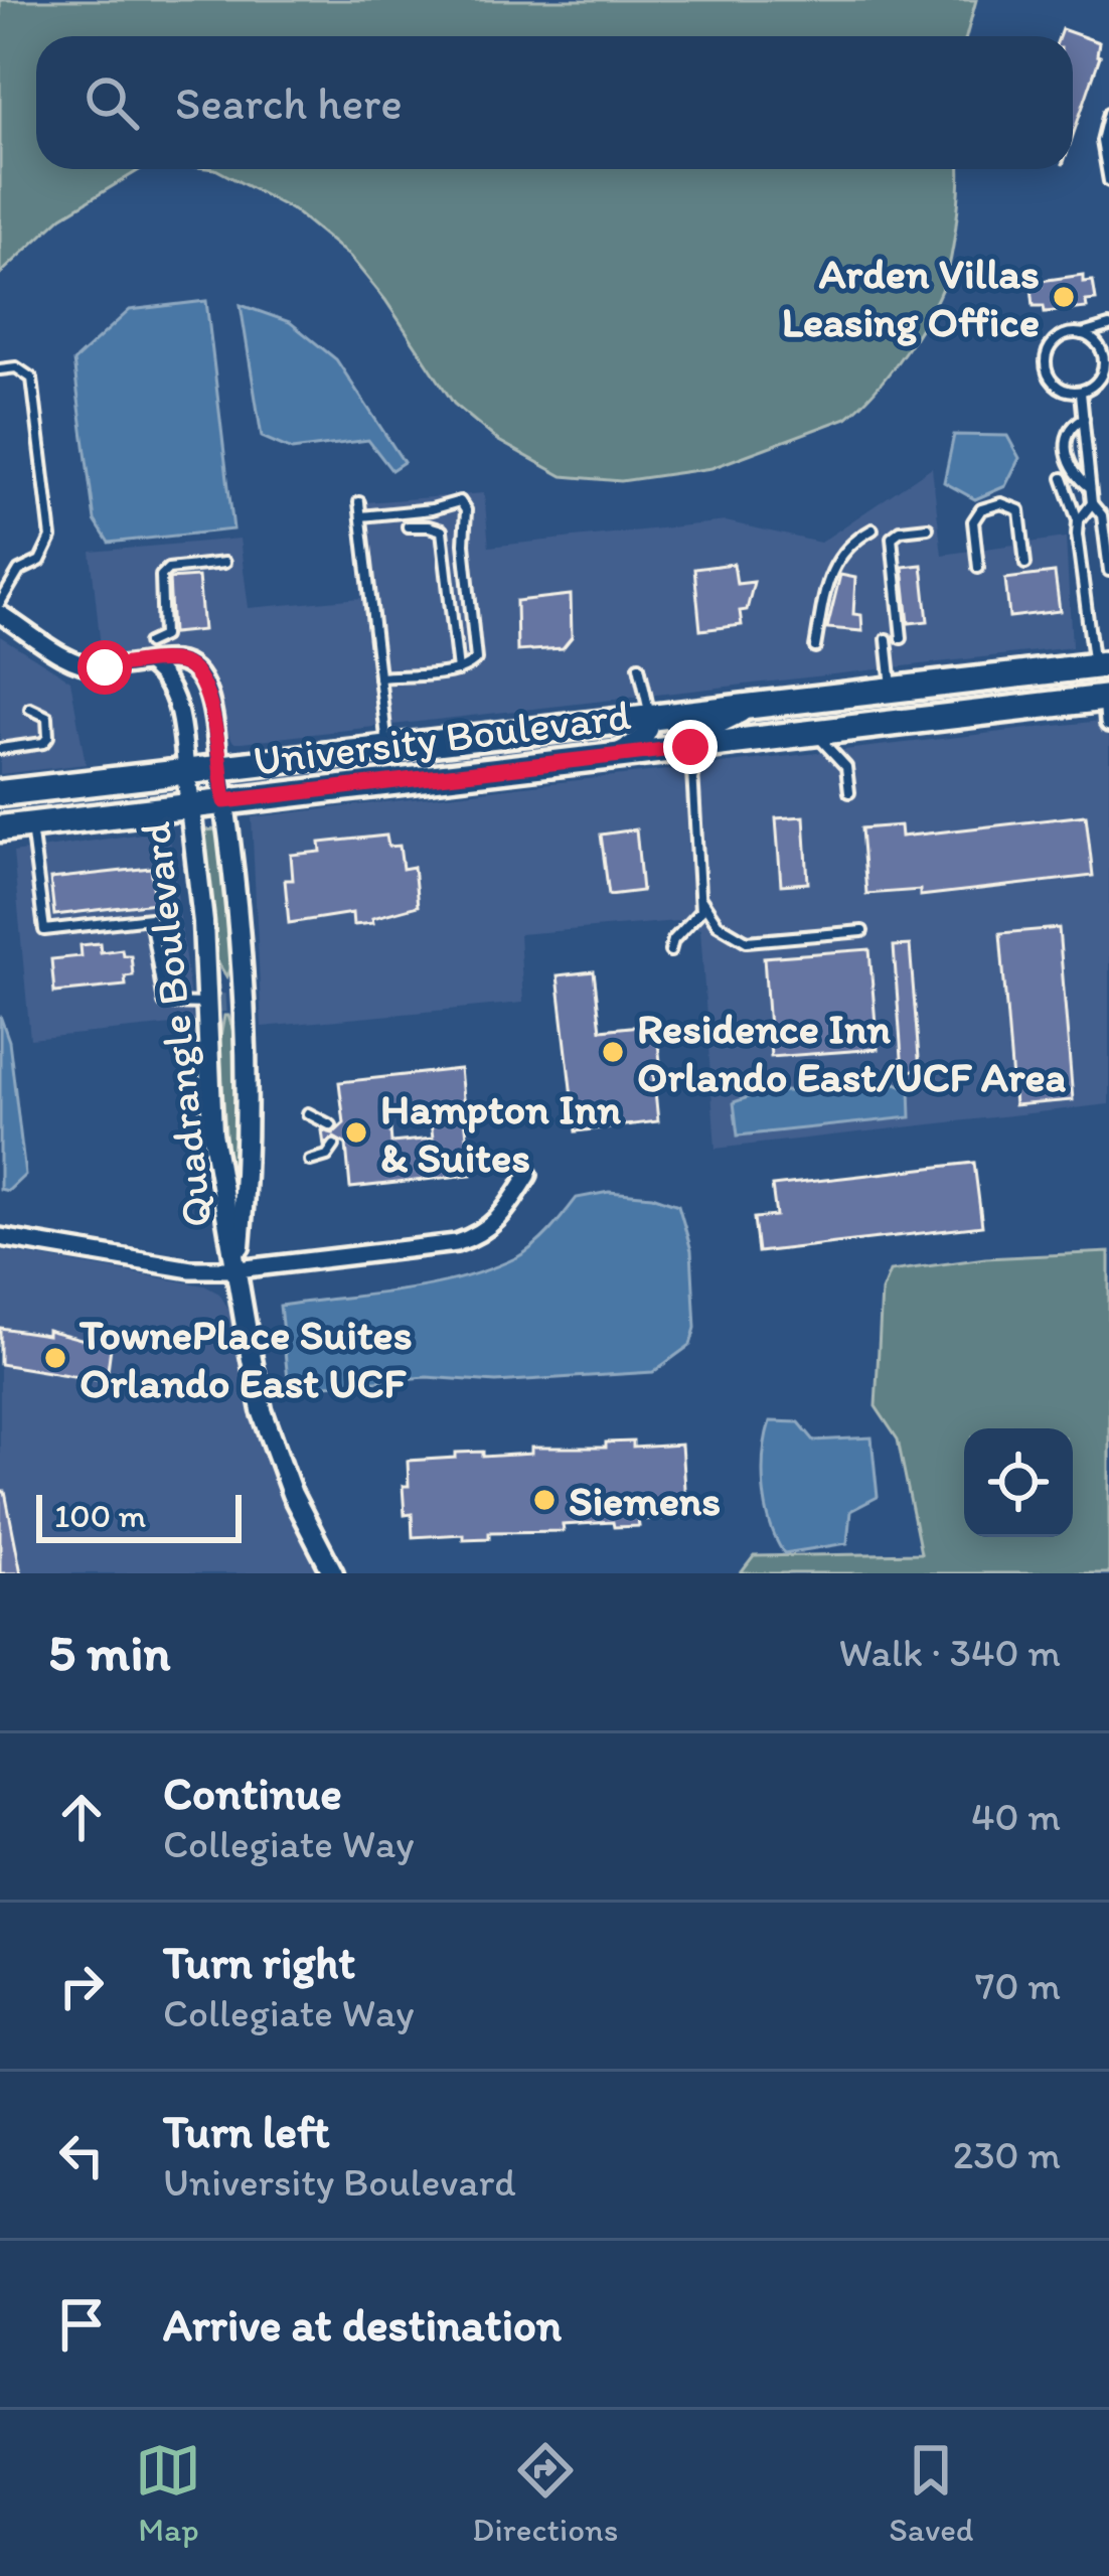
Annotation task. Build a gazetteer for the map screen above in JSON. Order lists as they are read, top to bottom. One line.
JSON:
{"streets":{"main road":["University Boulevard"],"street":["Quadrangle Boulevard"]},"crossings":[["University Boulevard","Quadrangle Boulevard"]],"places":["Arden Villas Leasing Office","Residence Inn Orlando East/UCF Area","Hampton Inn & Suites","TownePlace Suites Orlando East UCF","Siemens"],"scale_bar":"100 m","page":{"search":"Search here","scale":"100 m","heading":["5 min","Walk · 340 m"],"list":[["Continue","Collegiate Way","40 m"],["Turn right","Collegiate Way","70 m"],["Turn left","University Boulevard","230 m"],"Arrive at destination"],"nav":["Map","Directions","Saved"]}}
